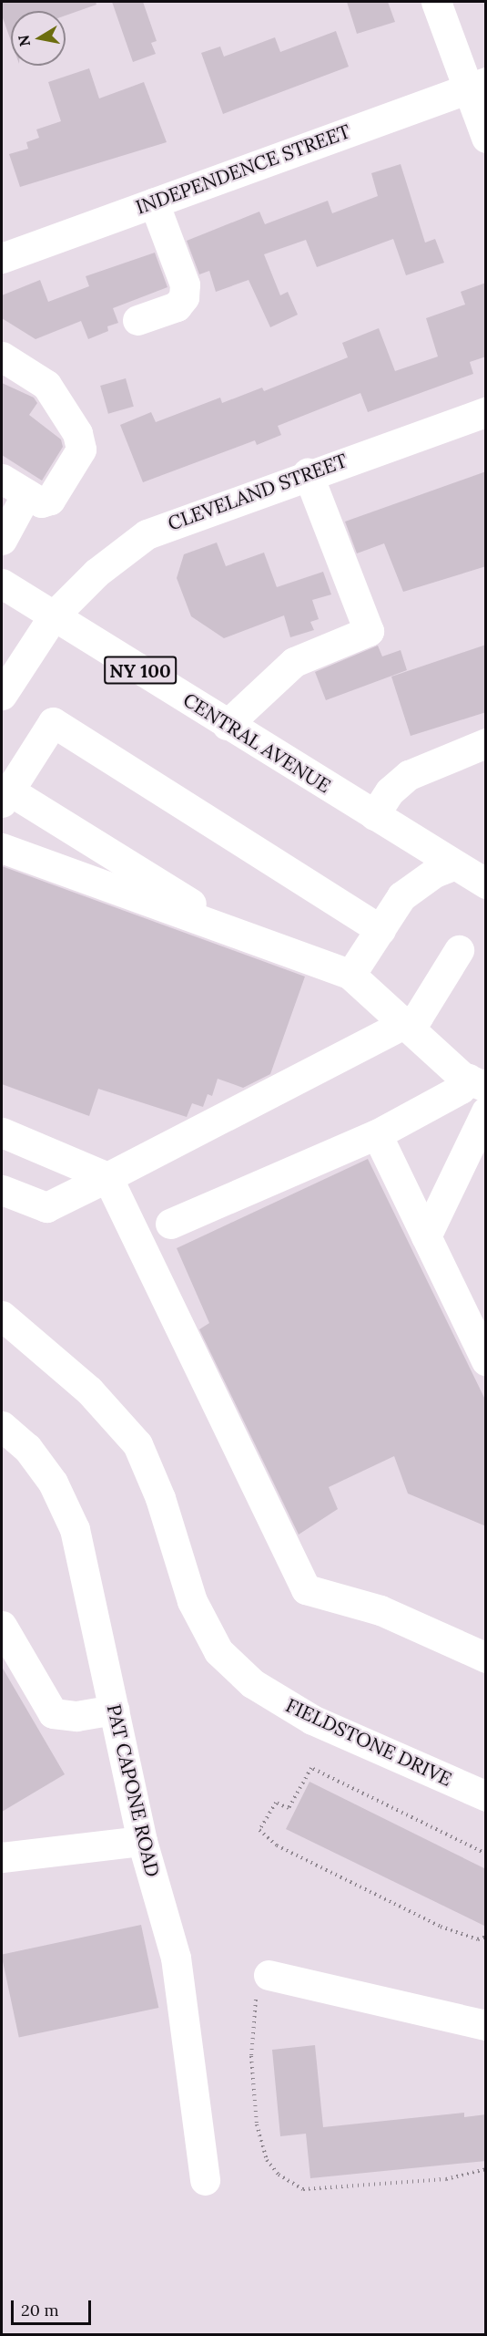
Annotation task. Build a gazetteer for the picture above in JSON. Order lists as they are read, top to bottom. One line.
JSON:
{"streets":{"street":["INDEPENDENCE STREET","CLEVELAND STREET","NY 100","CENTRAL AVENUE","FIELDSTONE DRIVE","PAT CAPONE ROAD"]},"crossings":[["CLEVELAND STREET","CENTRAL AVENUE"]],"scale_bar":"20 m","north":"left"}
